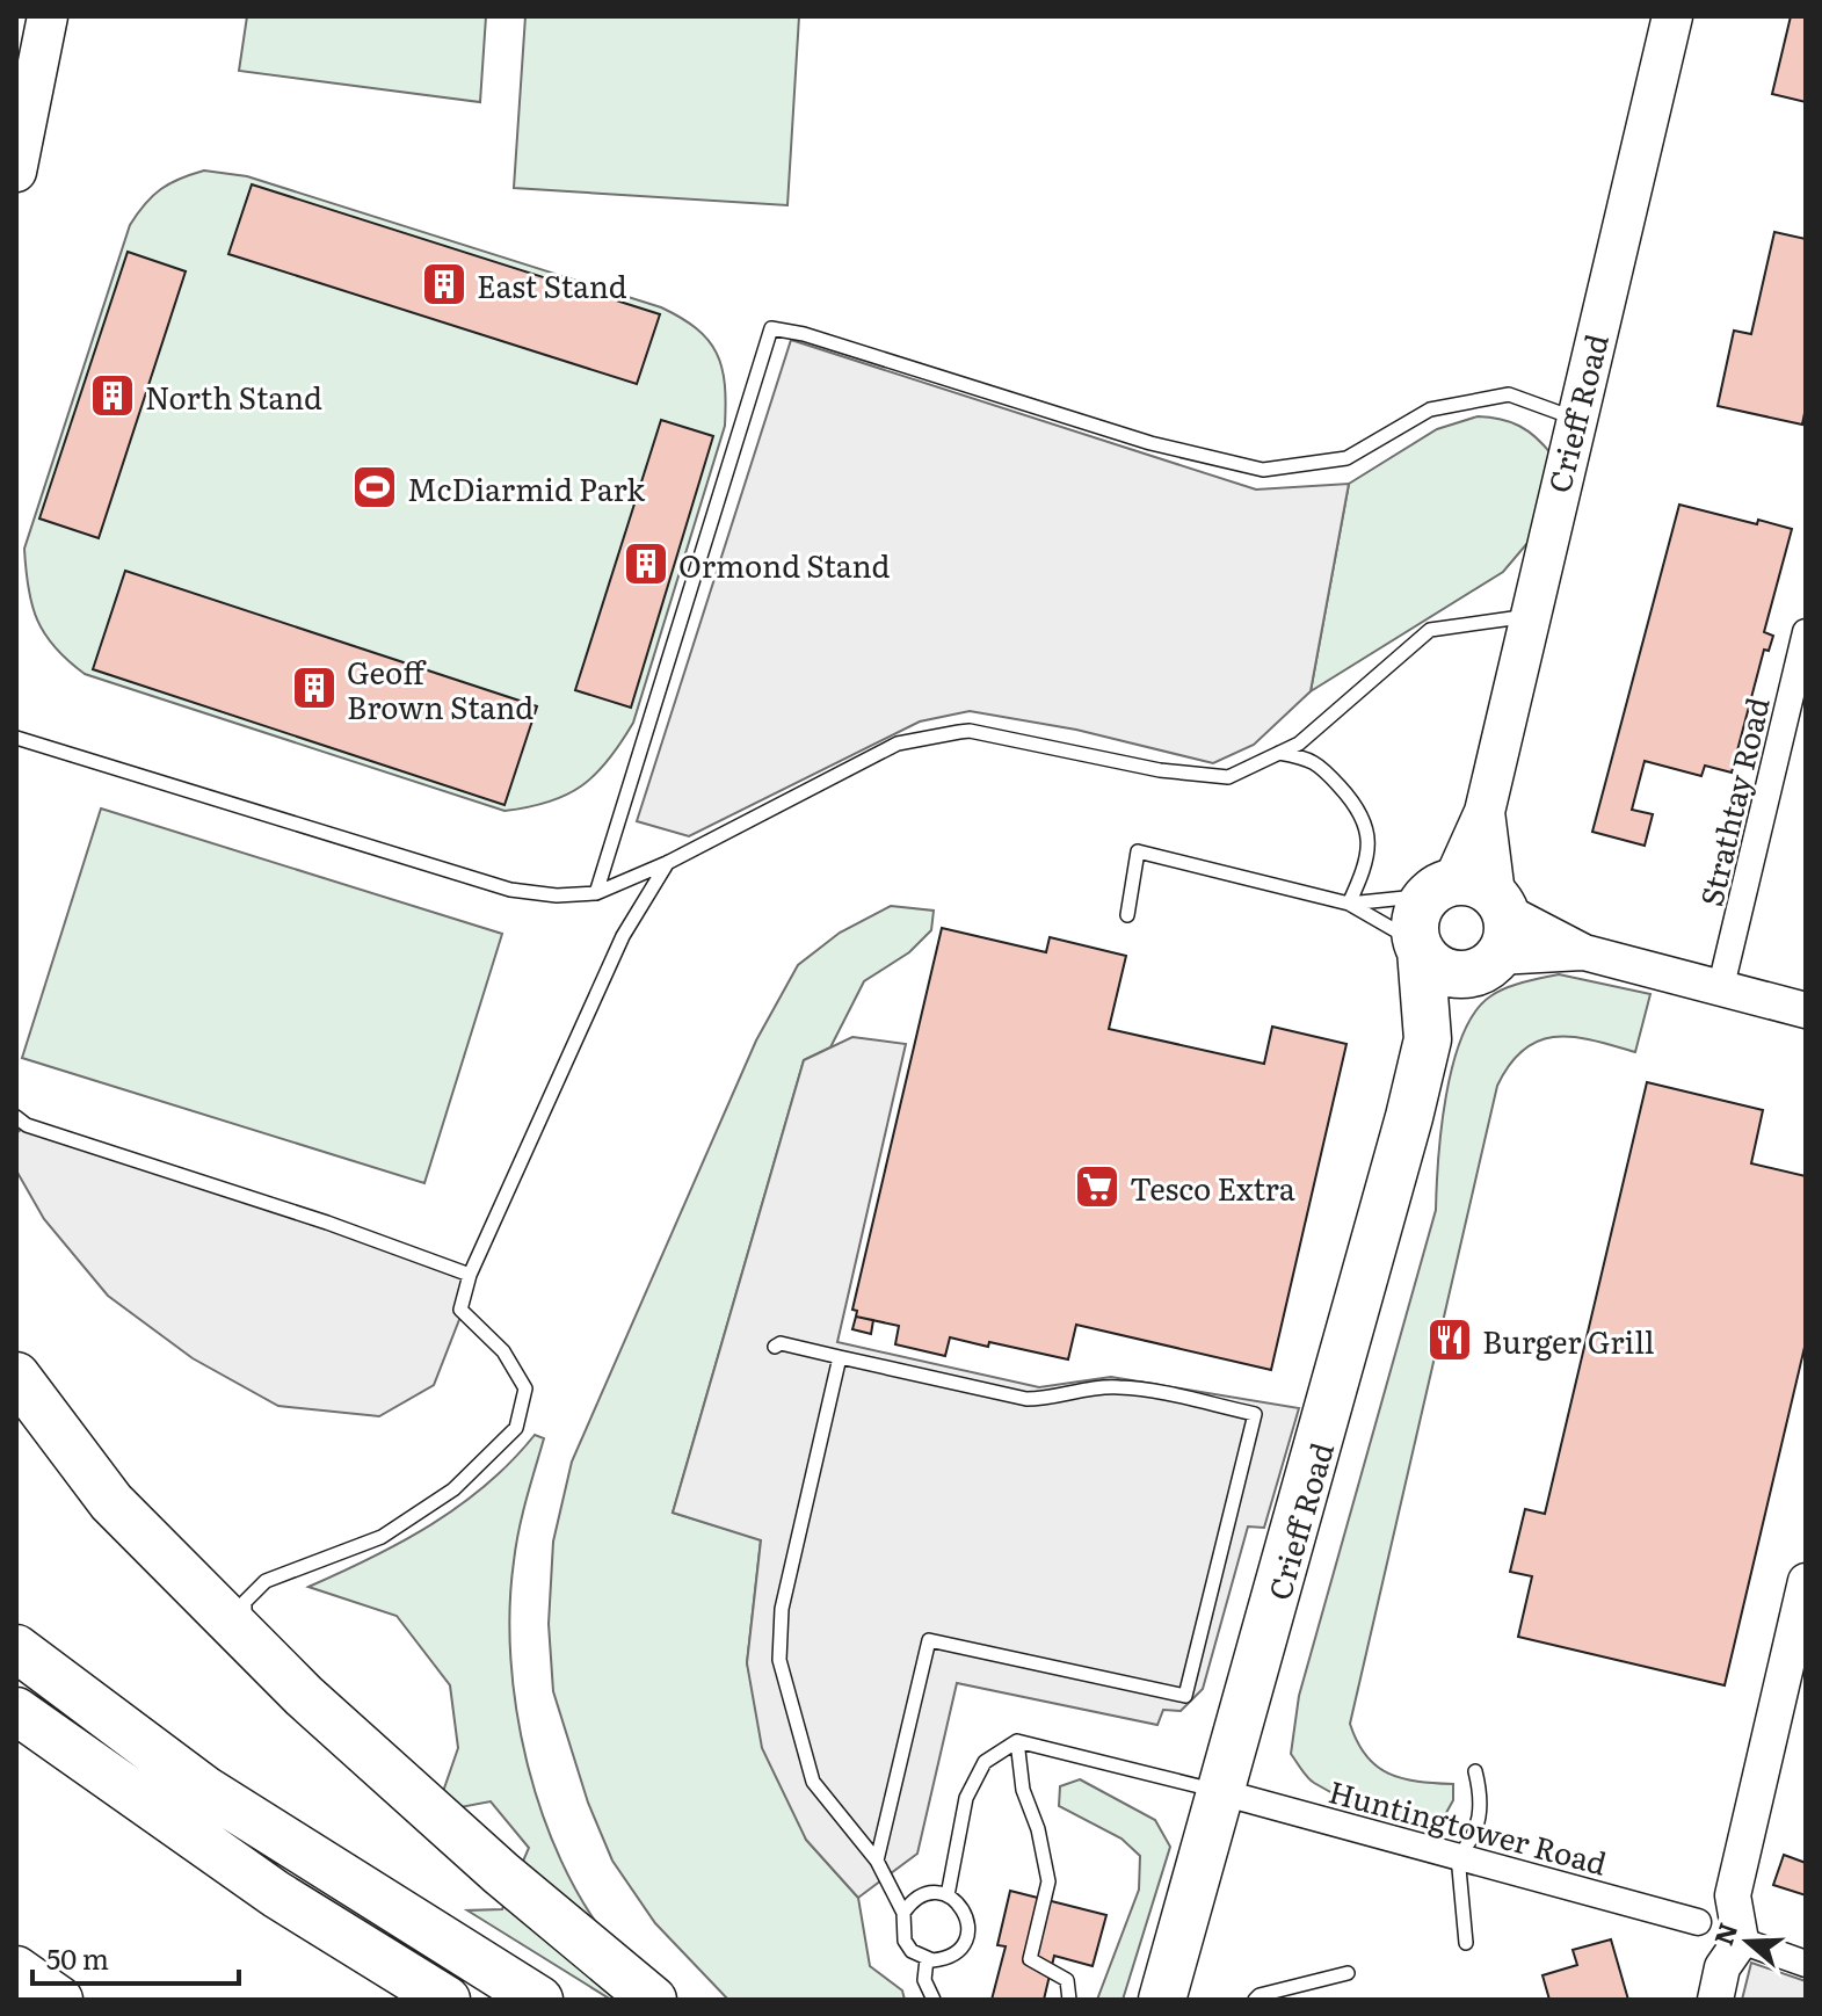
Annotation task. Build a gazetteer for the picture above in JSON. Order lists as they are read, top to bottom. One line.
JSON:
{"streets":{"highway":["Crieff Road"],"street":["Strathtay Road","Huntingtower Road"]},"crossings":[["Crieff Road","Huntingtower Road"]],"places":{"building":["East Stand","North Stand","Ormond Stand","Geoff Brown Stand"],"sports":["McDiarmid Park"],"supermarket":["Tesco Extra"],"restaurant":["Burger Grill"]},"scale_bar":"50 m","north":"left"}
